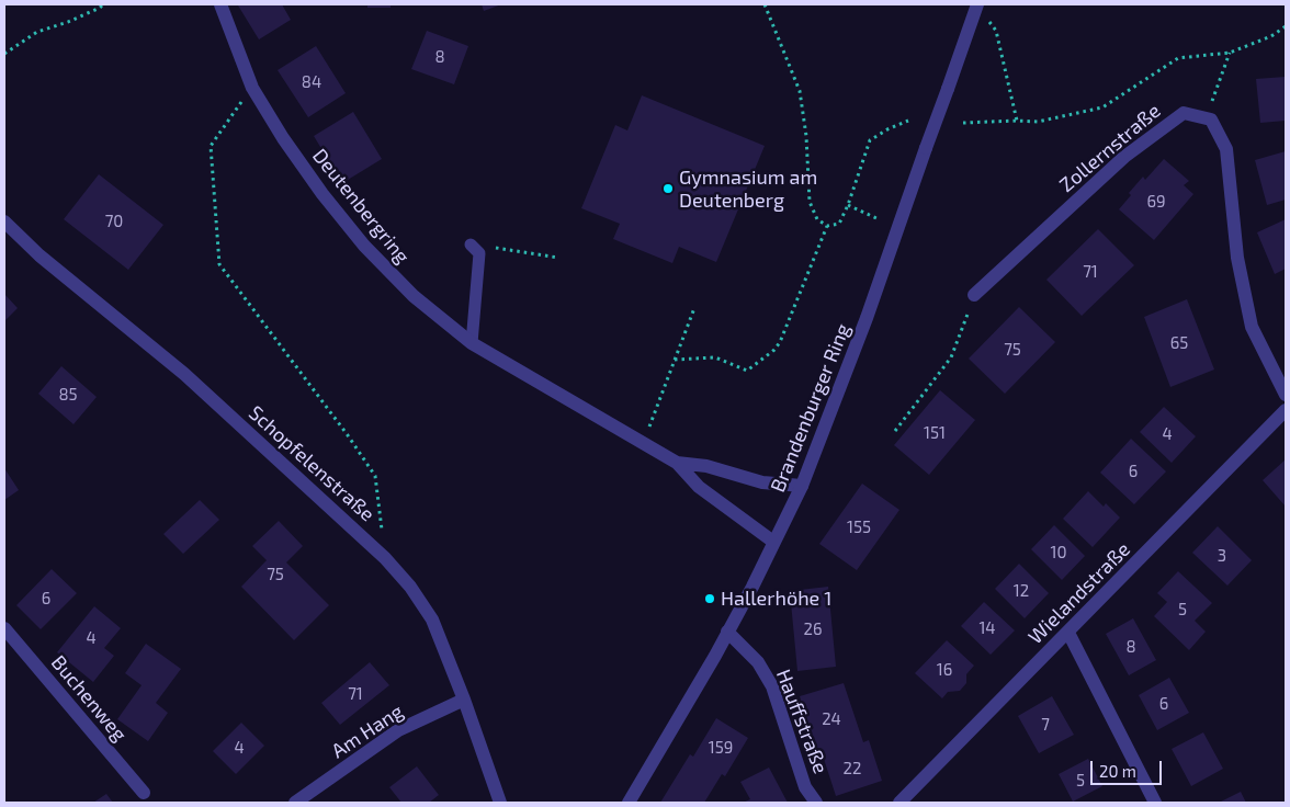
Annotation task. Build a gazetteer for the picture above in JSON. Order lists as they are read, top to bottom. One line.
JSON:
{"streets":{"street":["Zollernstraße","Deutenbergring","Brandenburger Ring","Schopfelenstraße","Wielandstraße","Buchenweg","Hauffstraße","Am Hang"]},"crossings":[["Deutenbergring","Brandenburger Ring"],["Brandenburger Ring","Hauffstraße"],["Schopfelenstraße","Am Hang"]],"places":["Gymnasium am Deutenberg","Hallerhöhe 1"],"house_numbers":["8","84","69","70","71","65","75","85","151","4","6","155","10","3","75","12","6","5","14","26","4","8","16","71","6","24","7","4","159","22","5"],"scale_bar":"20 m"}
